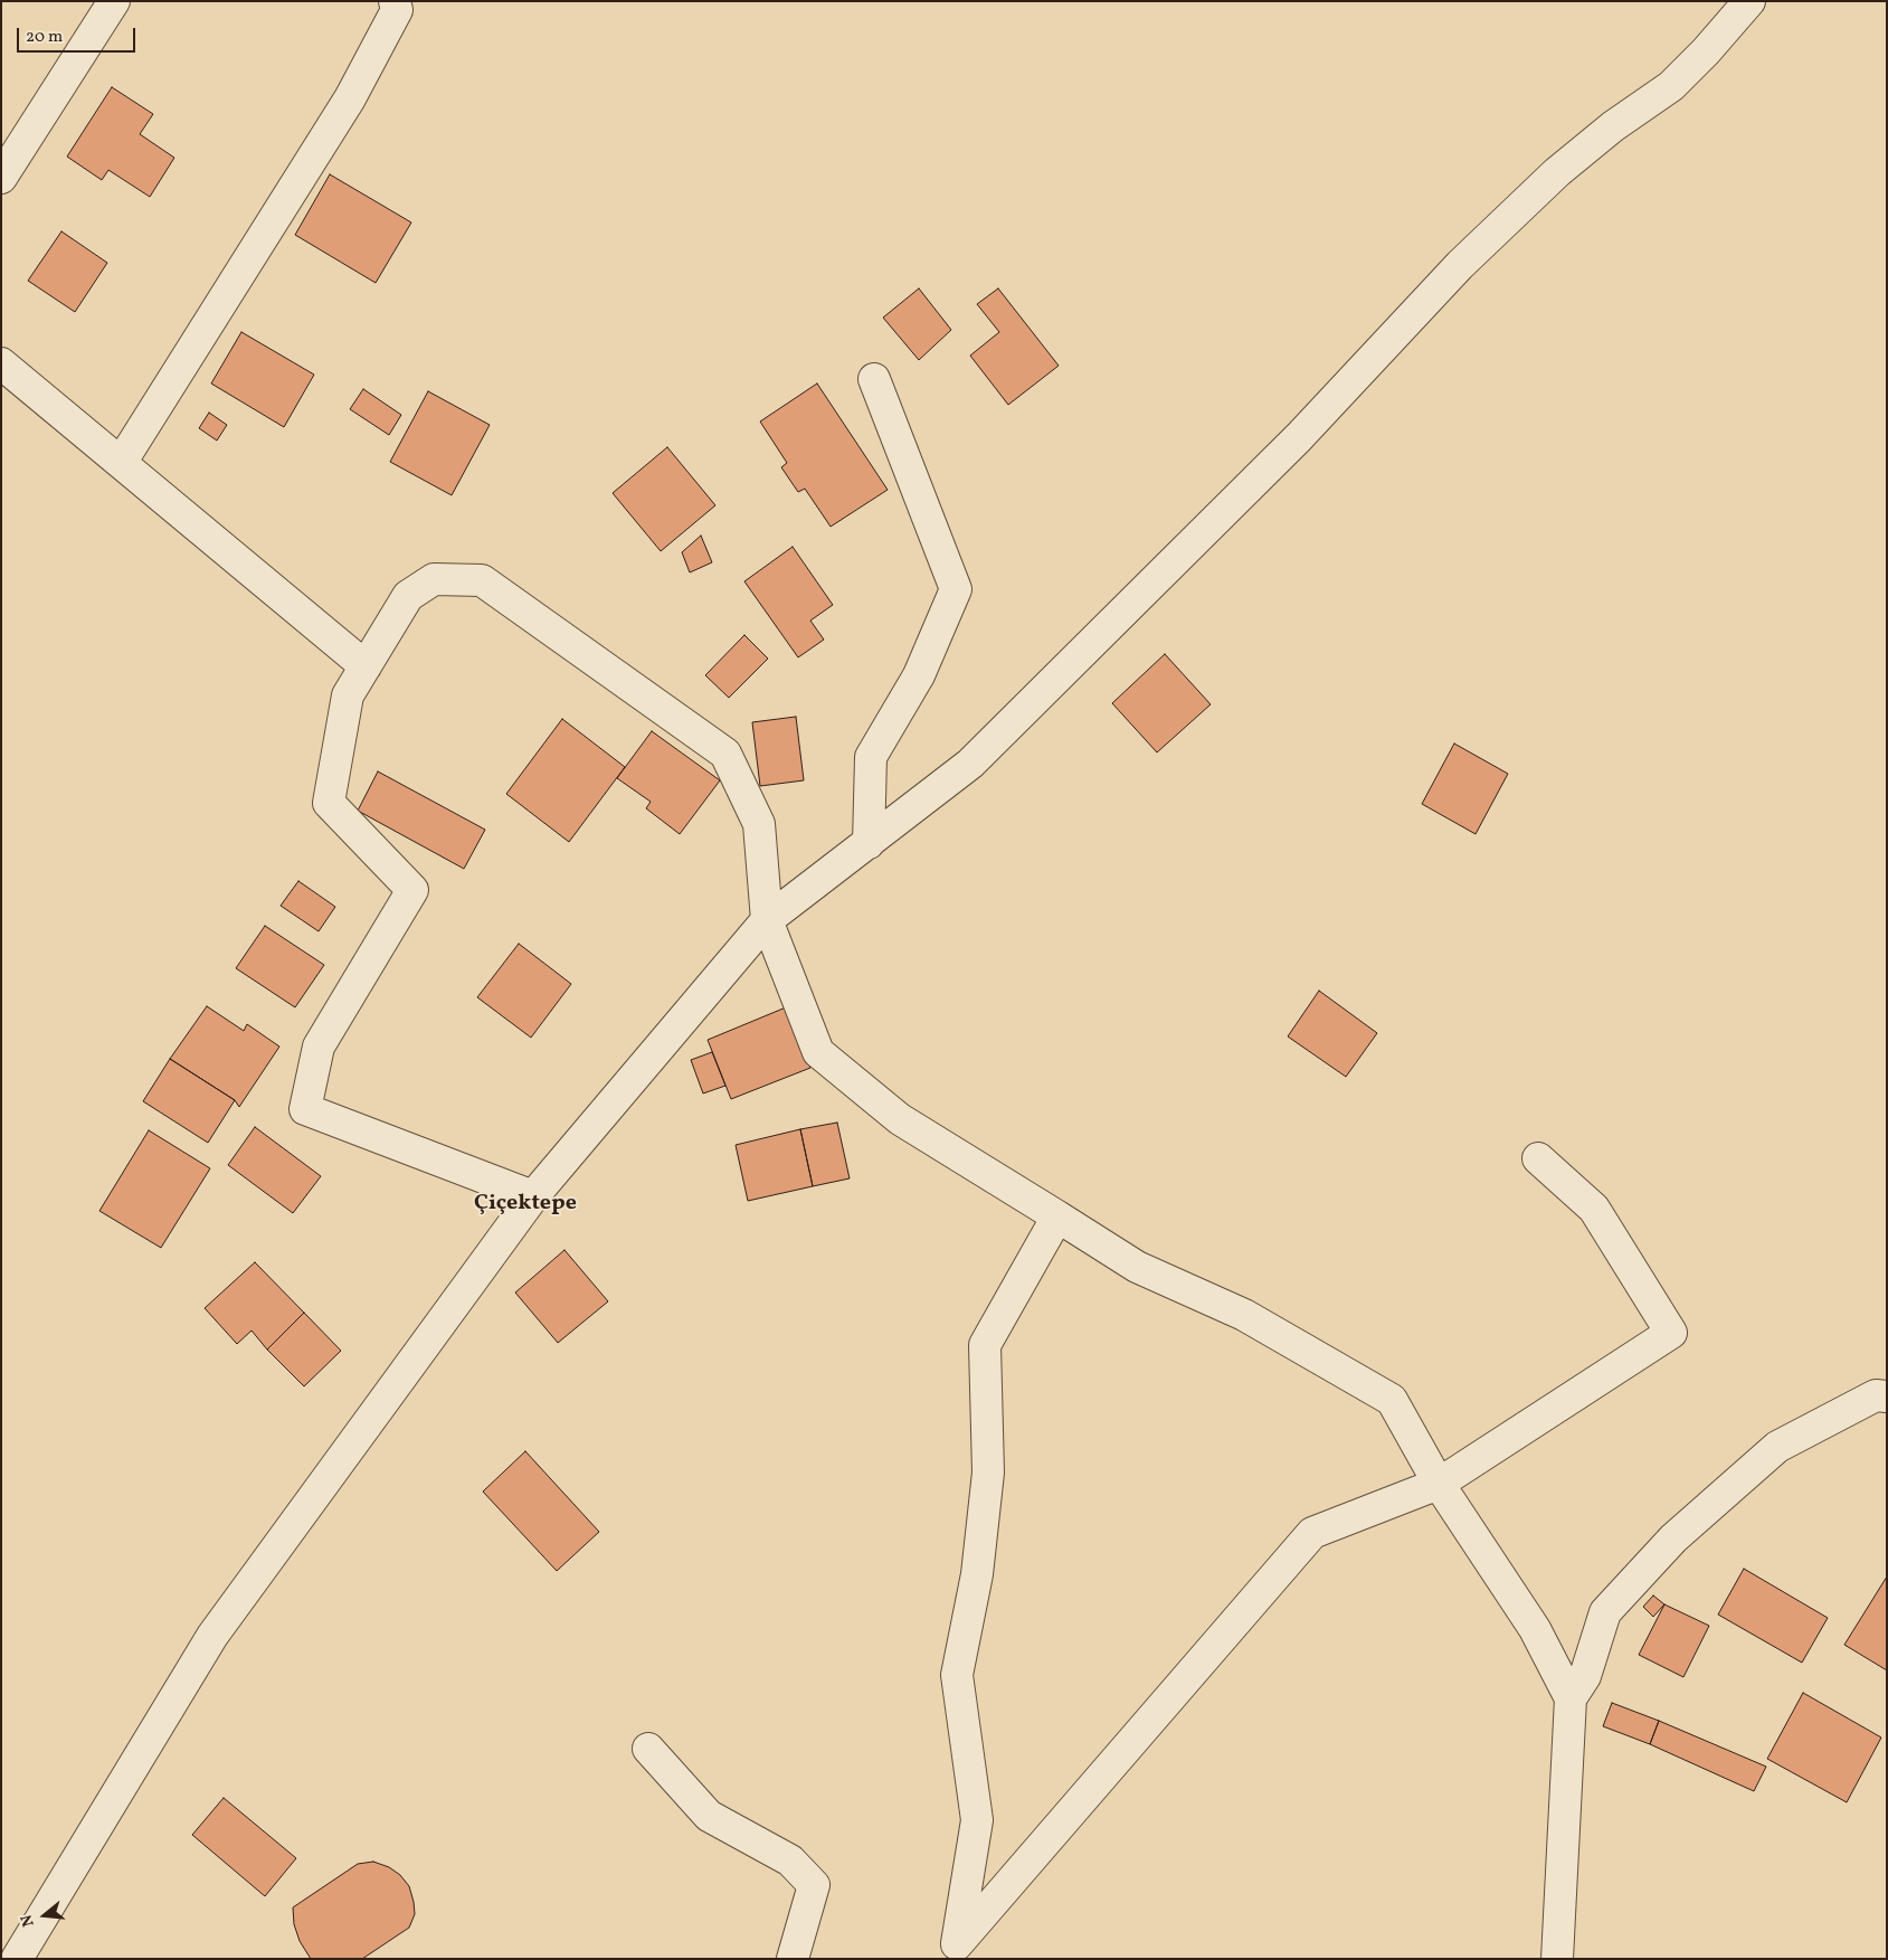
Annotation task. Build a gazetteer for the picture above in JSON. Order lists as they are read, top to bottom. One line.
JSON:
{"districts":["Çiçektepe"],"scale_bar":"20 m","north":"left"}
